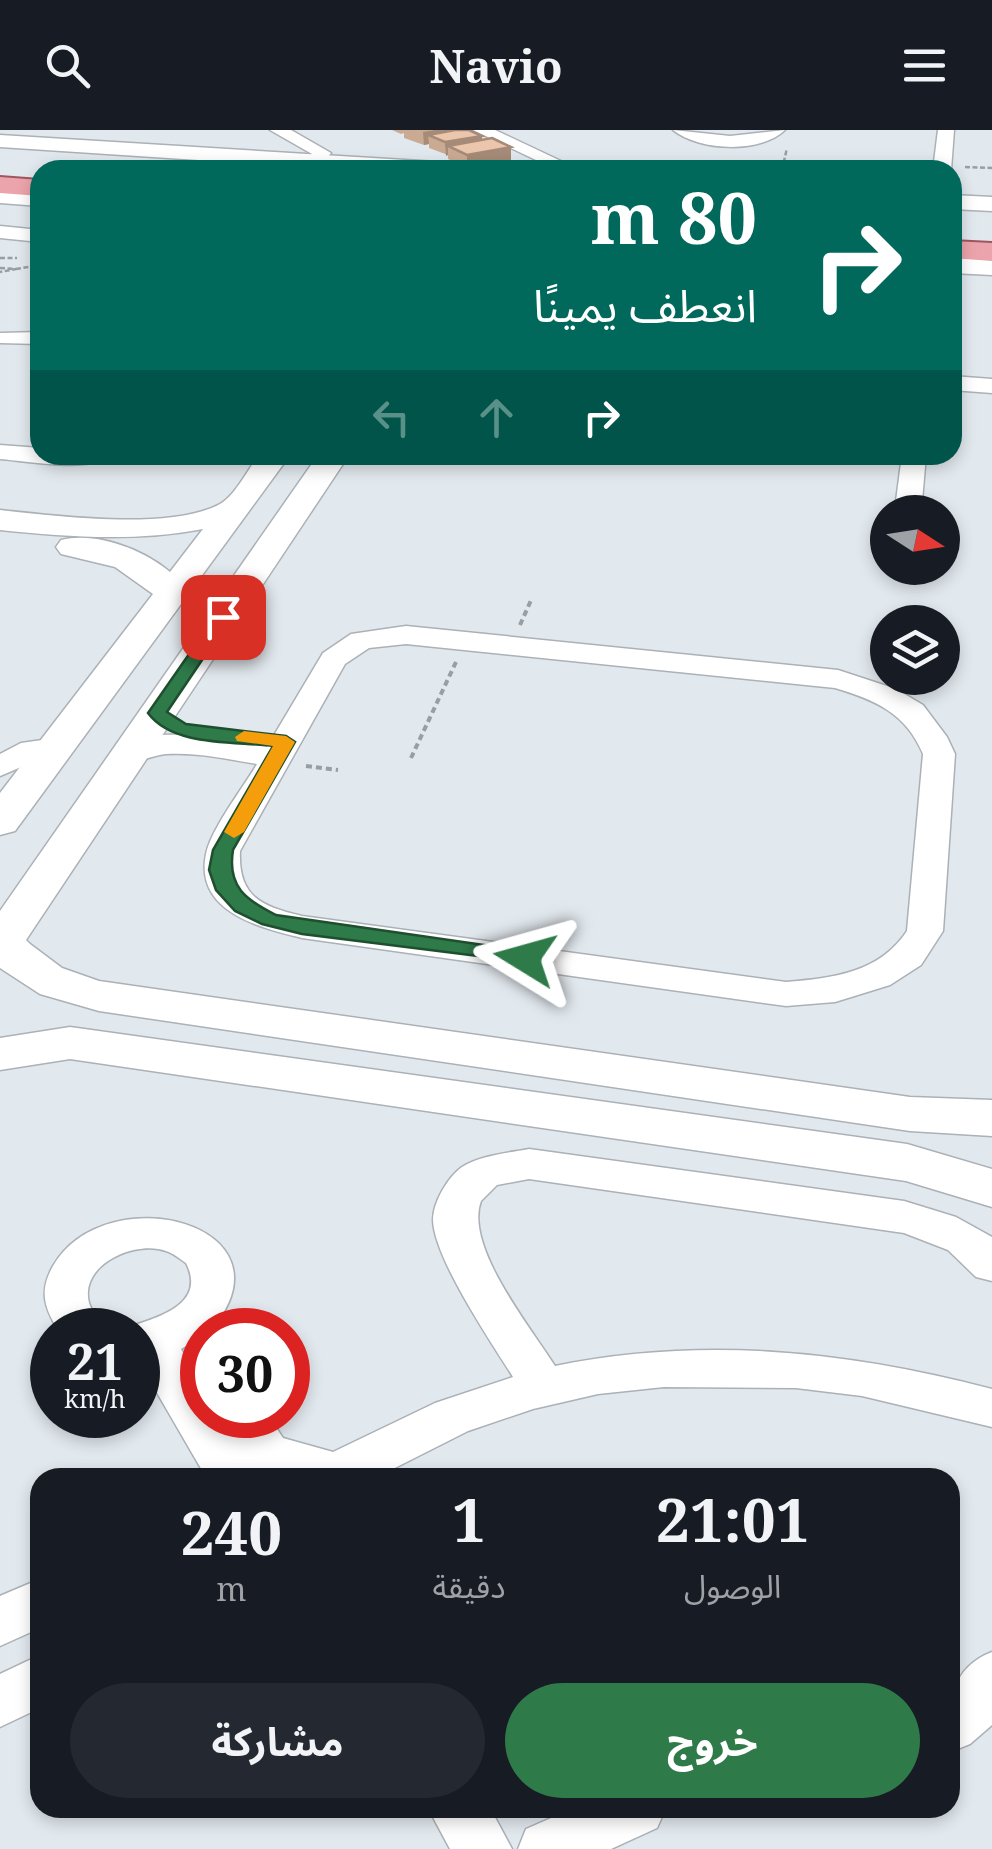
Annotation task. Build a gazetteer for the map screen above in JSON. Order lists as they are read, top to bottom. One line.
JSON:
{"north":"right","page":{"header":"Navio","turn":["80 m","انعطف يمينًا"],"speed":"21 km/h","limit":"30","eta":["21:01","الوصول","1","دقيقة","240","m"],"buttons":["خروج","مشاركة"]}}
